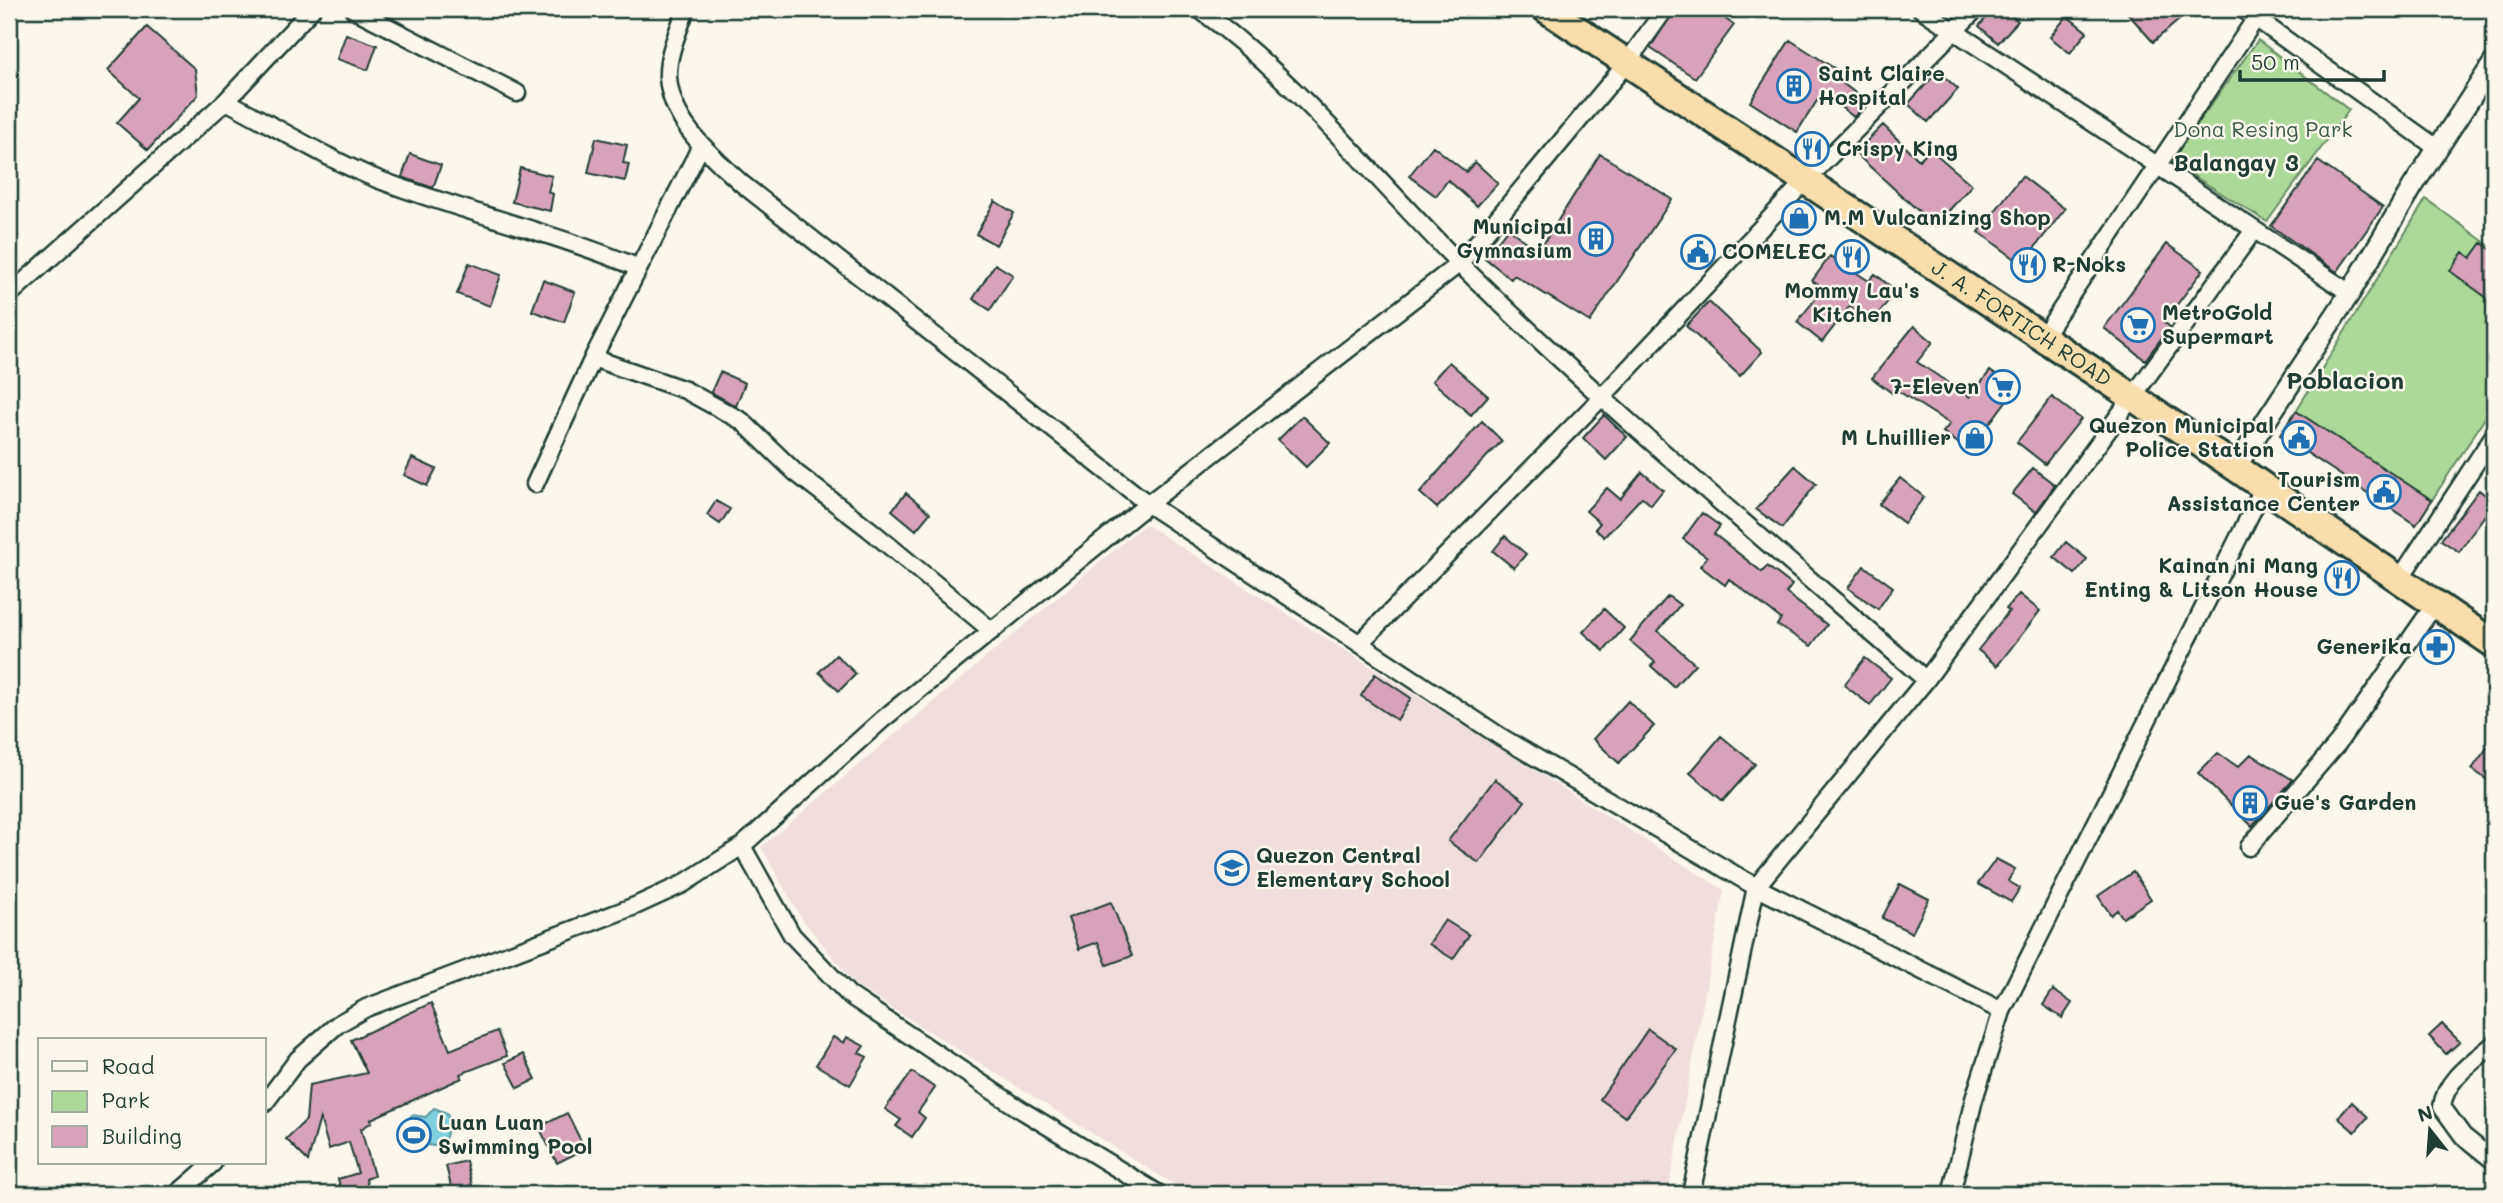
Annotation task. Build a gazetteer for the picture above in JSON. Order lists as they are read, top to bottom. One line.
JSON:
{"streets":{"highway":["J. A. FORTICH ROAD"]},"districts":["Balangay 3","Poblacion"],"parks":["Dona Resing Park"],"places":{"building":["Saint Claire Hospital","Municipal Gymnasium","Gue's Garden"],"restaurant":["Crispy King","Mommy Lau's Kitchen","R-Noks","Kainan ni Mang Enting & Litson House"],"shop":["M.M Vulcanizing Shop","M Lhuillier"],"public building":["COMELEC","Quezon Municipal Police Station","Tourism Assistance Center"],"supermarket":["MetroGold Supermart","7-Eleven"],"pharmacy":["Generika"],"school or university":["Quezon Central Elementary School"],"sports":["Luan Luan Swimming Pool"]},"legend":["Road","Park","Building"],"scale_bar":"50 m","north":"top"}
